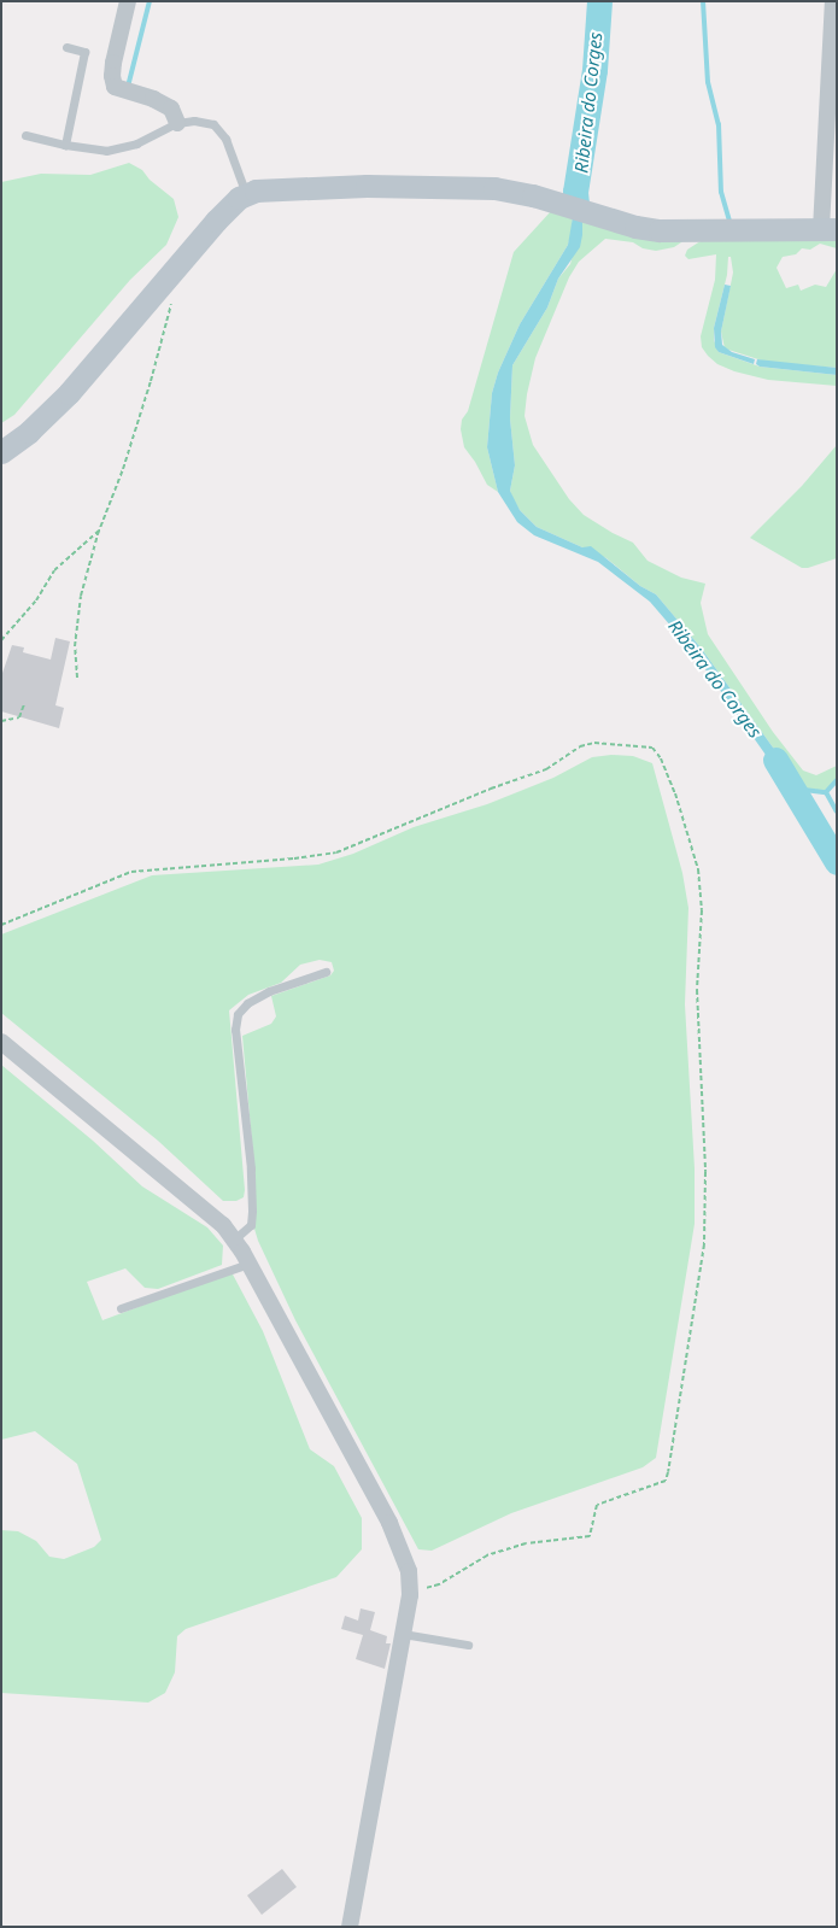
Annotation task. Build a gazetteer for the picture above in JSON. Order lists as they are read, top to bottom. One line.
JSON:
{"water":["Ribeira do Corges"]}
